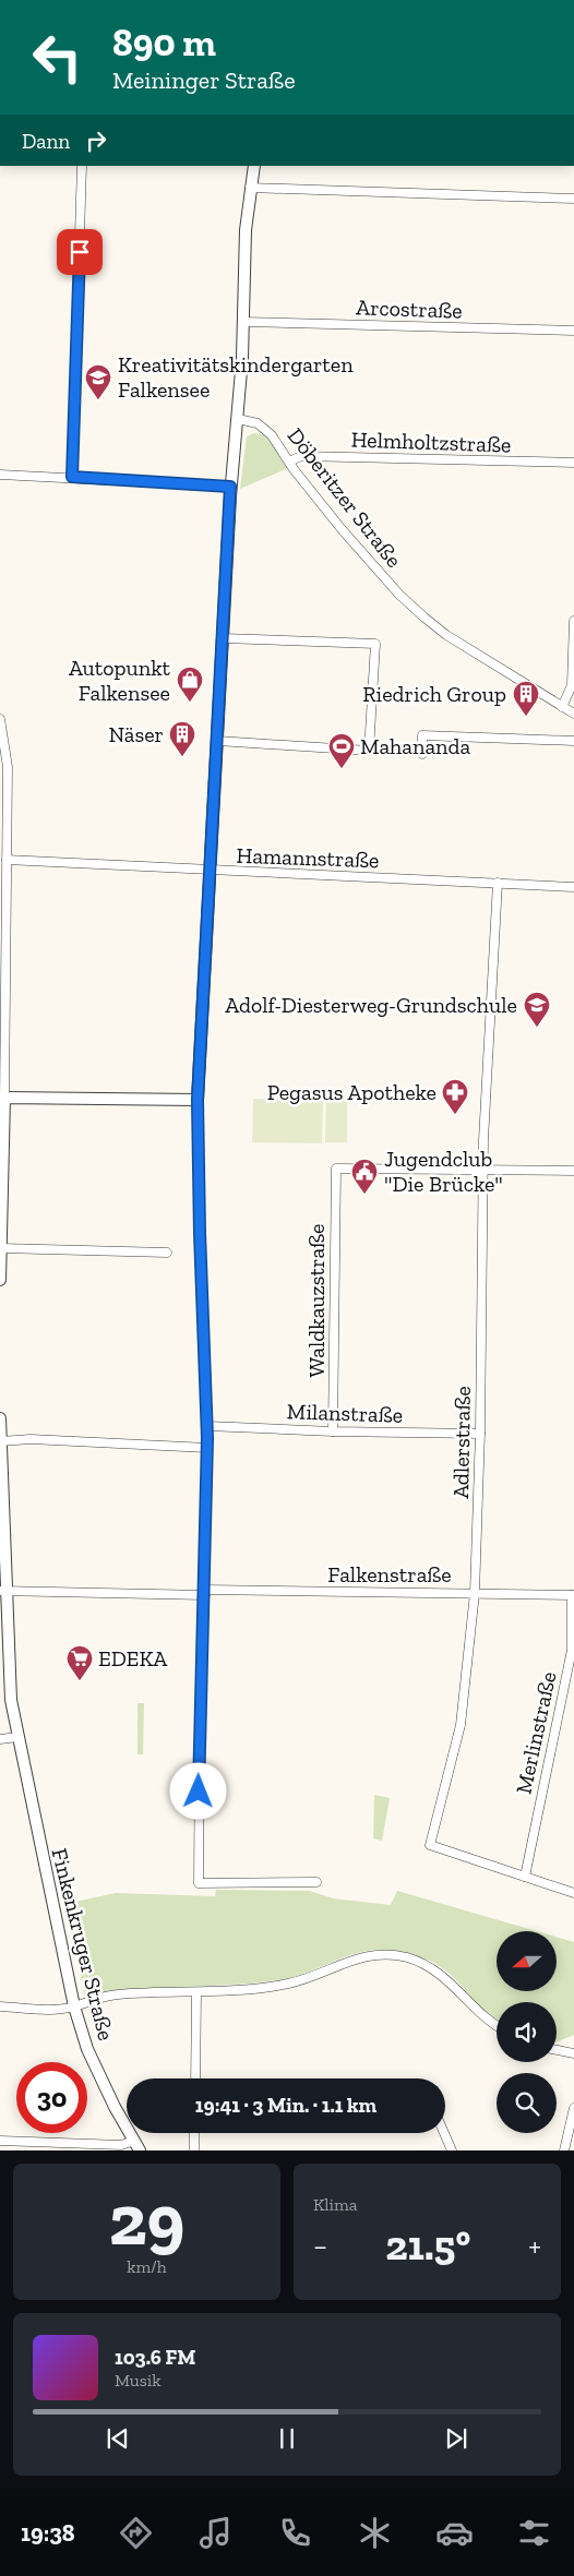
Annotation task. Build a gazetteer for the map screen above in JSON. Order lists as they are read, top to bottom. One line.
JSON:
{"streets":{"street":["Arcostraße","Helmholtzstraße","Döberitzer Straße","Hamannstraße","Waldkauzstraße","Milanstraße","Adlerstraße","Falkenstraße","Merlinstraße","Finkenkruger Straße"]},"crossings":[["Helmholtzstraße","Döberitzer Straße"],["Hamannstraße","Adlerstraße"],["Waldkauzstraße","Milanstraße"],["Waldkauzstraße","Adlerstraße"],["Milanstraße","Adlerstraße"],["Adlerstraße","Falkenstraße"],["Adlerstraße","Merlinstraße"],["Falkenstraße","Merlinstraße"],["Falkenstraße","Finkenkruger Straße"]],"places":{"school or university":["Kreativitätskindergarten Falkensee","Adolf-Diesterweg-Grundschule"],"shop":["Autopunkt Falkensee"],"building":["Riedrich Group","Näser"],"sports":["Mahananda"],"pharmacy":["Pegasus Apotheke"],"public building":["Jugendclub \"Die Brücke\""],"supermarket":["EDEKA"]},"north":"left","page":{"turn":["890 m","Meininger Straße"],"then":"Dann","limit":"30","trip":"19:41 · 3 Min. · 1.1 km","tile":[["29","km/h"],"Klima"],"heat":["−","21.5°","+"],"song":["103.6 FM","Musik"],"tabs":"19:38"}}
